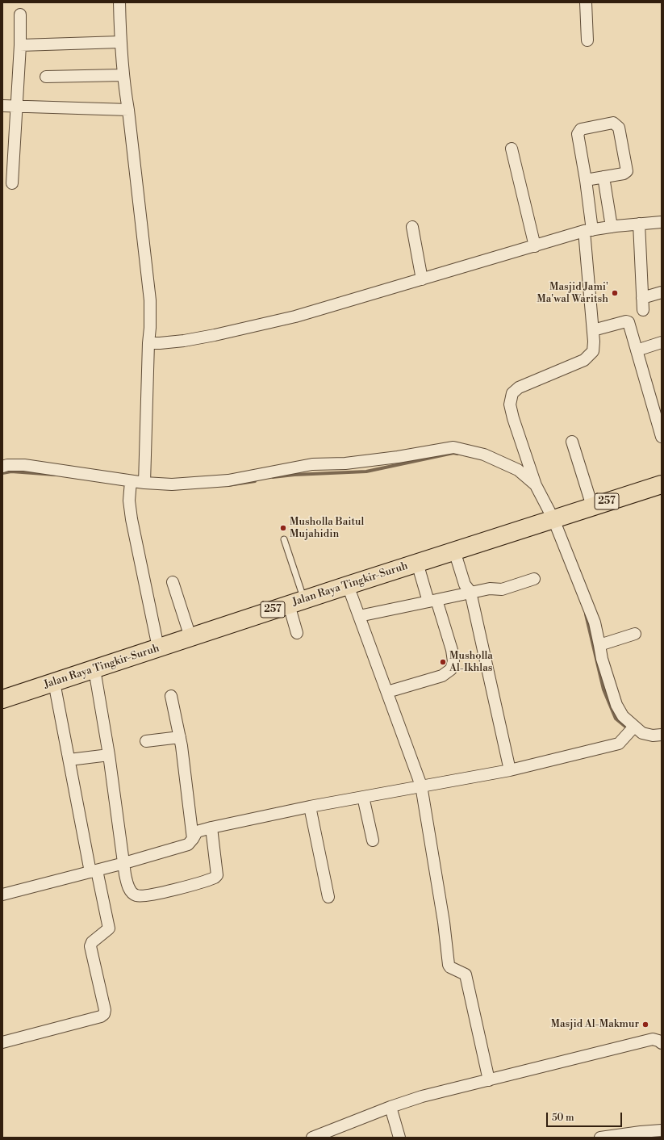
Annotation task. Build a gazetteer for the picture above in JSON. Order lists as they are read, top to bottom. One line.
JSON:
{"streets":{"main road":["257","Jalan Raya Tingkir-Suruh"]},"places":["Masjid Jami' Ma'wal Waritsh","Musholla Baitul Mujahidin","Musholla Al-Ikhlas","Masjid Al-Makmur"],"scale_bar":"50 m"}
